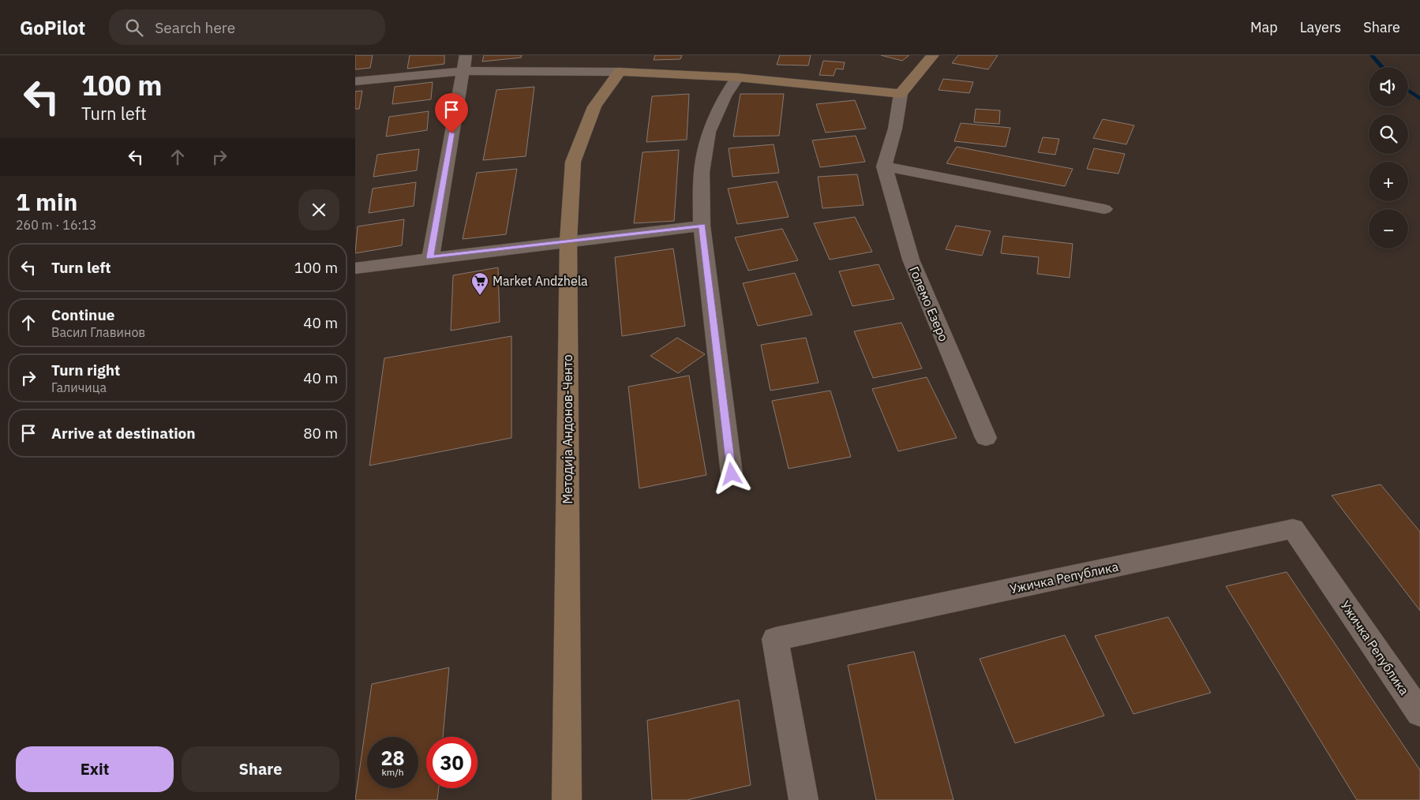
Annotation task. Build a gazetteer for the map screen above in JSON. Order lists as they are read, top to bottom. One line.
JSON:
{"streets":{"street":["Големо Езеро","Методија Андонов-Ченто","Ужичка Република"]},"places":{"supermarket":["Market Andzhela"]},"page":{"header":"GoPilot","search":"Search here","nav":["Map","Layers","Share"],"turn":["100 m","Turn left"],"map_buttons":["+","−"],"heading":["1 min","260 m · 16:13"],"list":[{"name":"Turn left","value":"100 m"},{"name":"Continue","note":"Васил Главинов","value":"40 m"},{"name":"Turn right","note":"Галичица","value":"40 m"},{"name":"Arrive at destination","value":"80 m"}],"speed":"28 km/h","limit":"30","buttons":["Exit","Share"]}}
